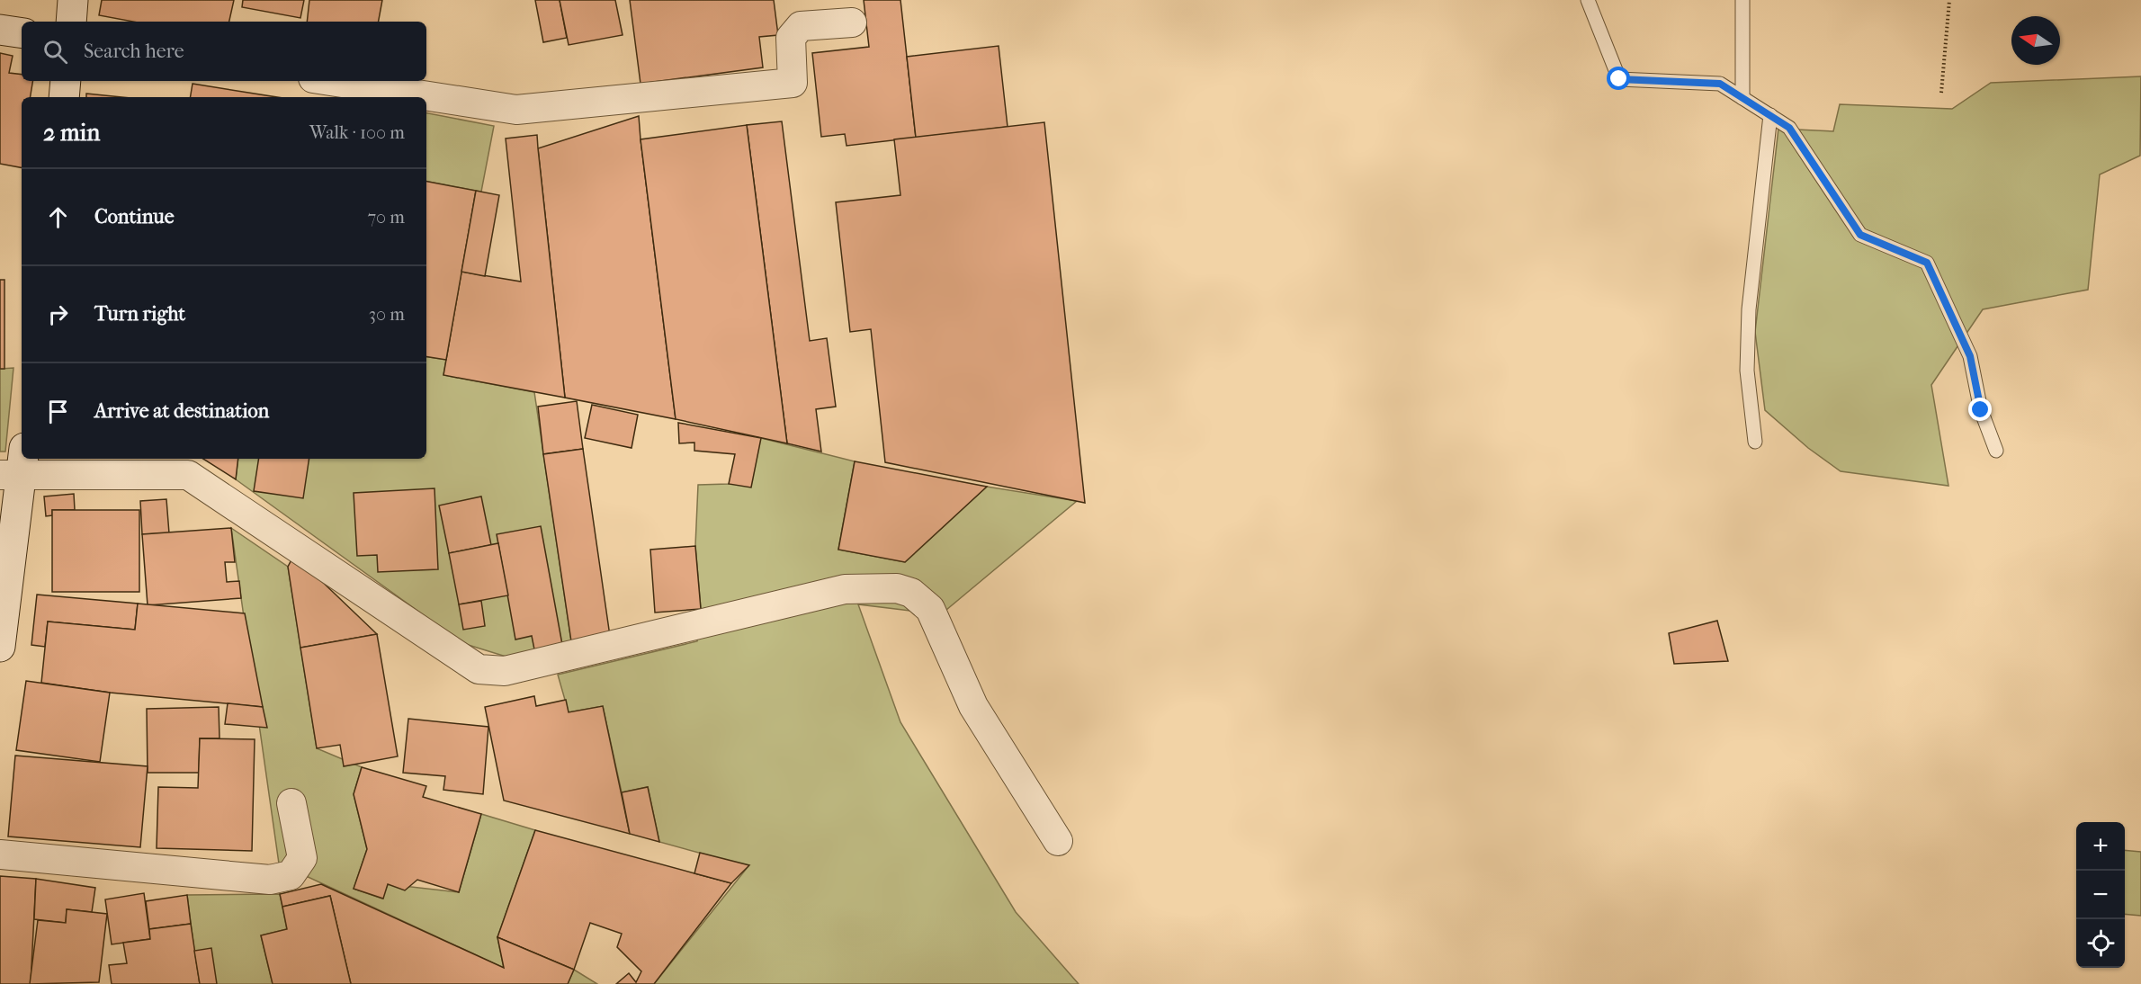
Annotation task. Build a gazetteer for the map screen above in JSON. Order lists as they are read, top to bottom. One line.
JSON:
{"north":"left","page":{"search":"Search here","heading":["2 min","Walk · 100 m"],"list":[["Continue","70 m"],["Turn right","30 m"],"Arrive at destination"],"map_buttons":["+","−"]}}
